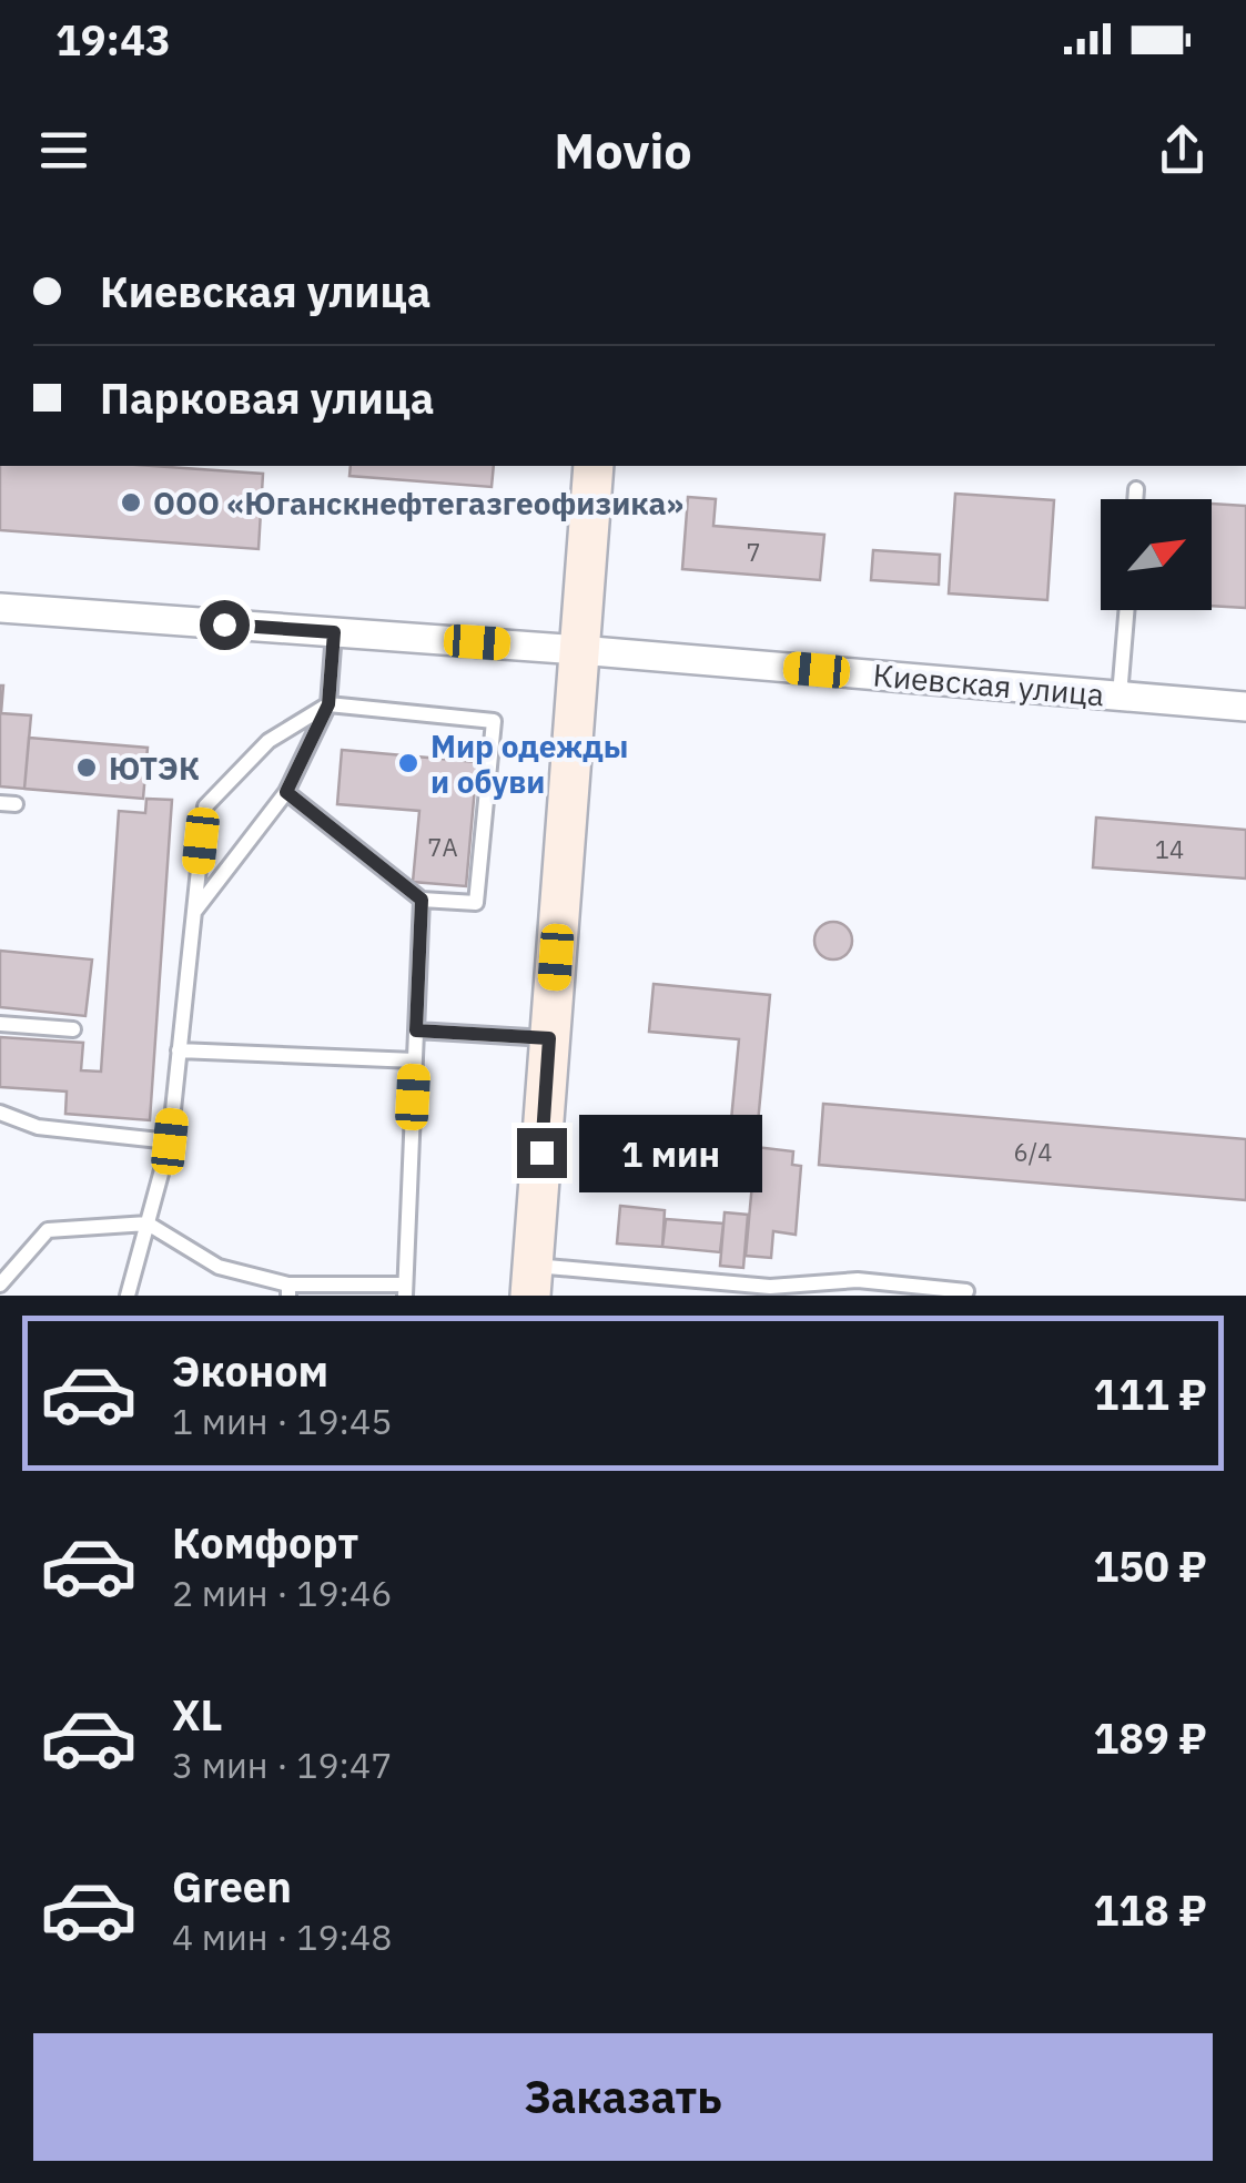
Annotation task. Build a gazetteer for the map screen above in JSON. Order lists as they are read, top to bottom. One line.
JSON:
{"streets":{"street":["Киевская улица"]},"places":["ООО «Юганскнефтегазгеофизика»","Мир одежды и обуви","ЮТЭК"],"house_numbers":["7","7А","14","6/4"],"north":"top right","page":{"status":"19:43","header":"Movio","banner":["Киевская улица","Парковая улица"],"bubble":"1 мин","list":[{"name":"Эконом","note":"1 мин · 19:45","value":"111 ₽"},{"name":"Комфорт","note":"2 мин · 19:46","value":"150 ₽"},{"name":"XL","note":"3 мин · 19:47","value":"189 ₽"},{"name":"Green","note":"4 мин · 19:48","value":"118 ₽"}],"buttons":"Заказать"}}
